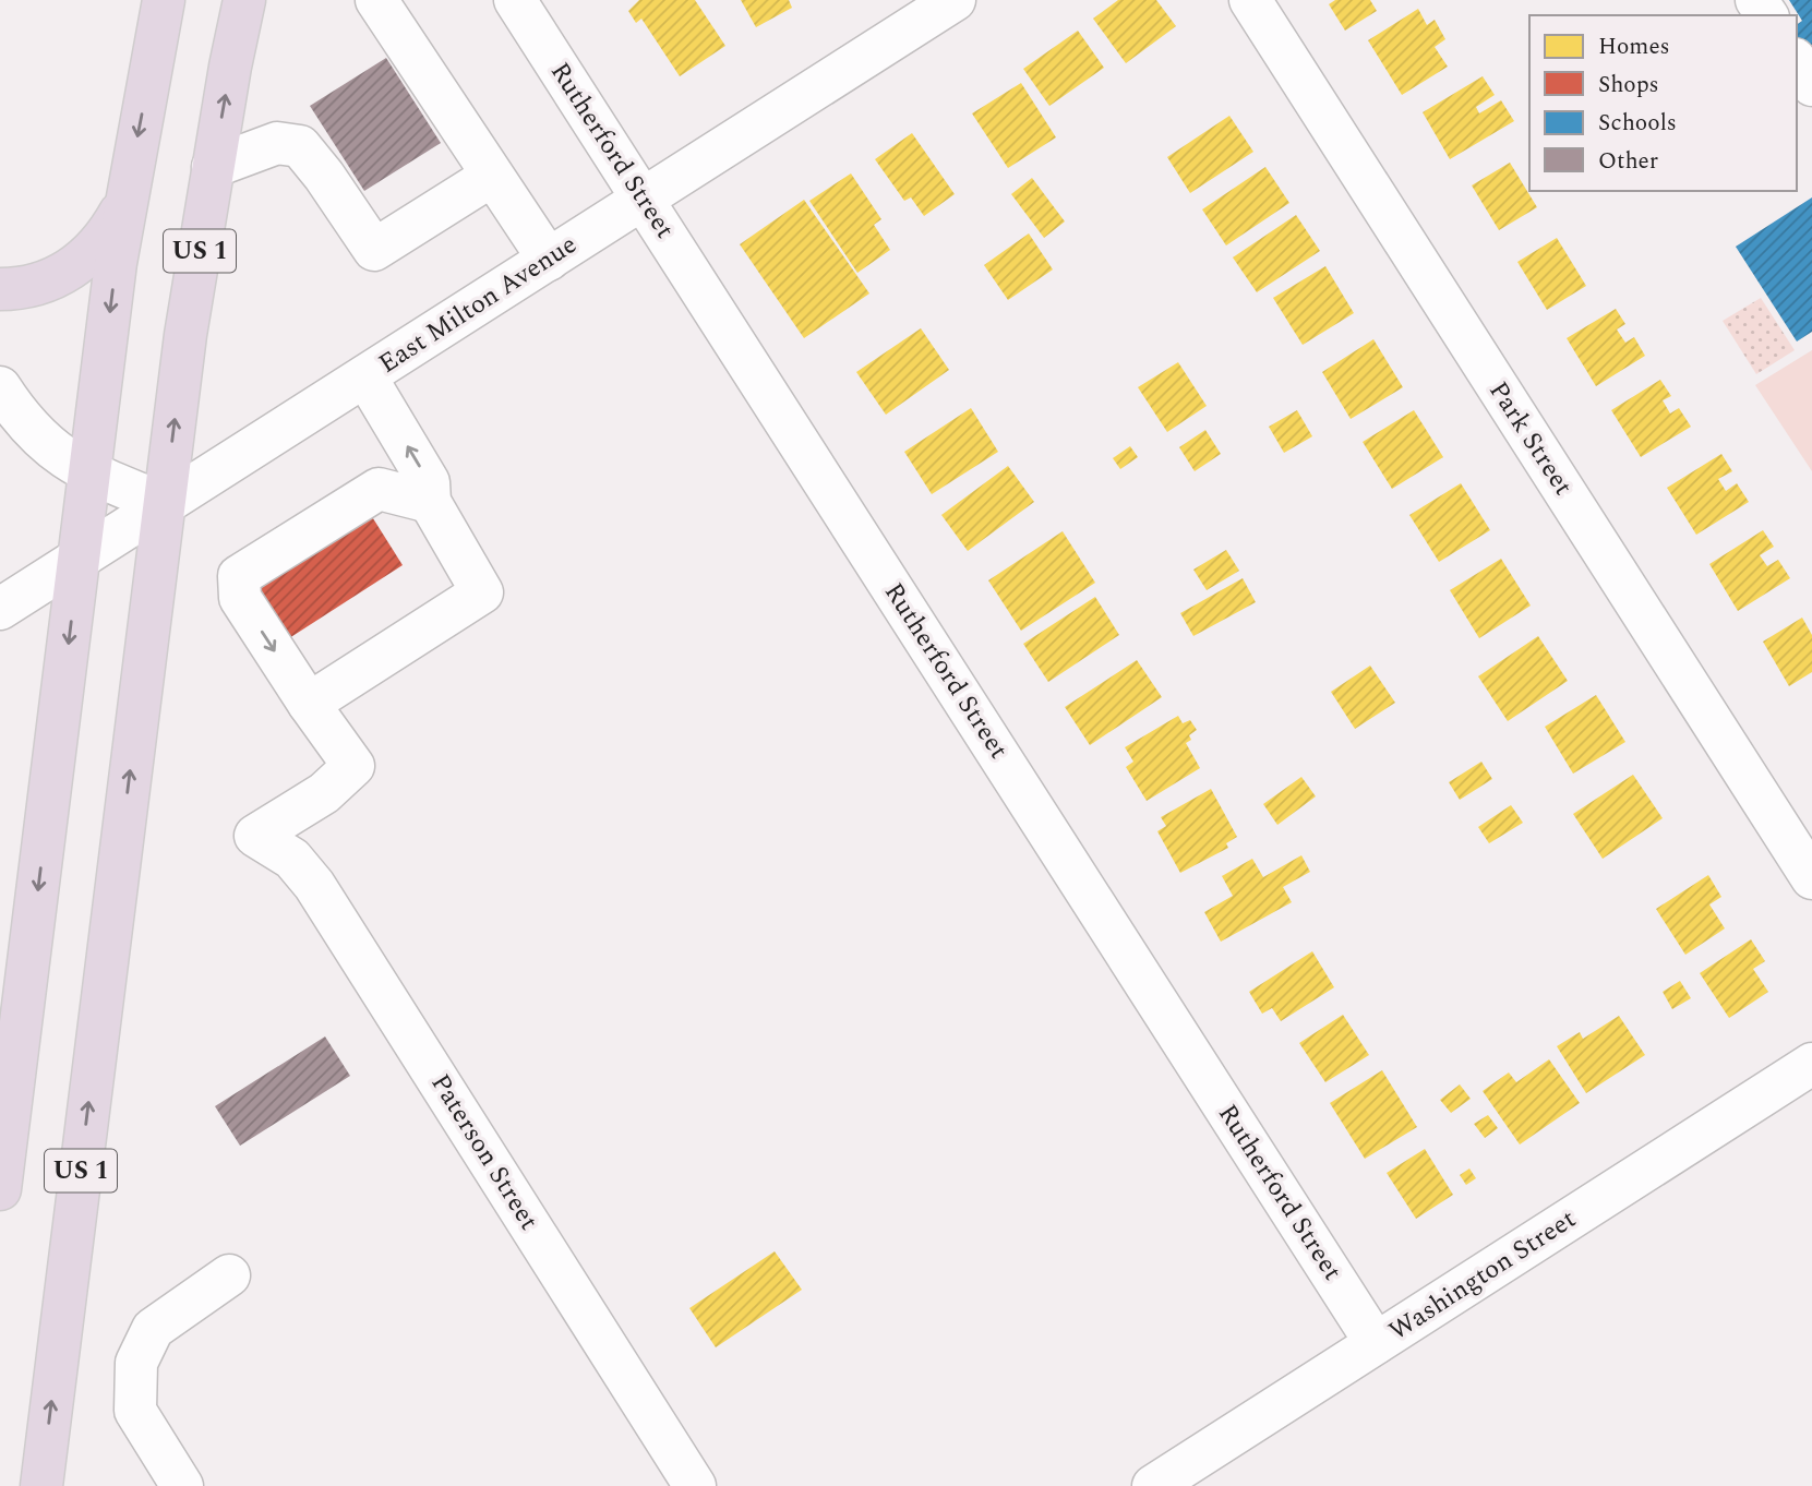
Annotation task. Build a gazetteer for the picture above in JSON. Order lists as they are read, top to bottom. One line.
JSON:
{"streets":{"highway":["US 1"],"street":["Rutherford Street","East Milton Avenue","Park Street","Paterson Street","Washington Street"]},"crossings":[["Rutherford Street","East Milton Avenue"],["Rutherford Street","Washington Street"],["US 1","East Milton Avenue"]],"legend":["Homes","Shops","Schools","Other"]}
